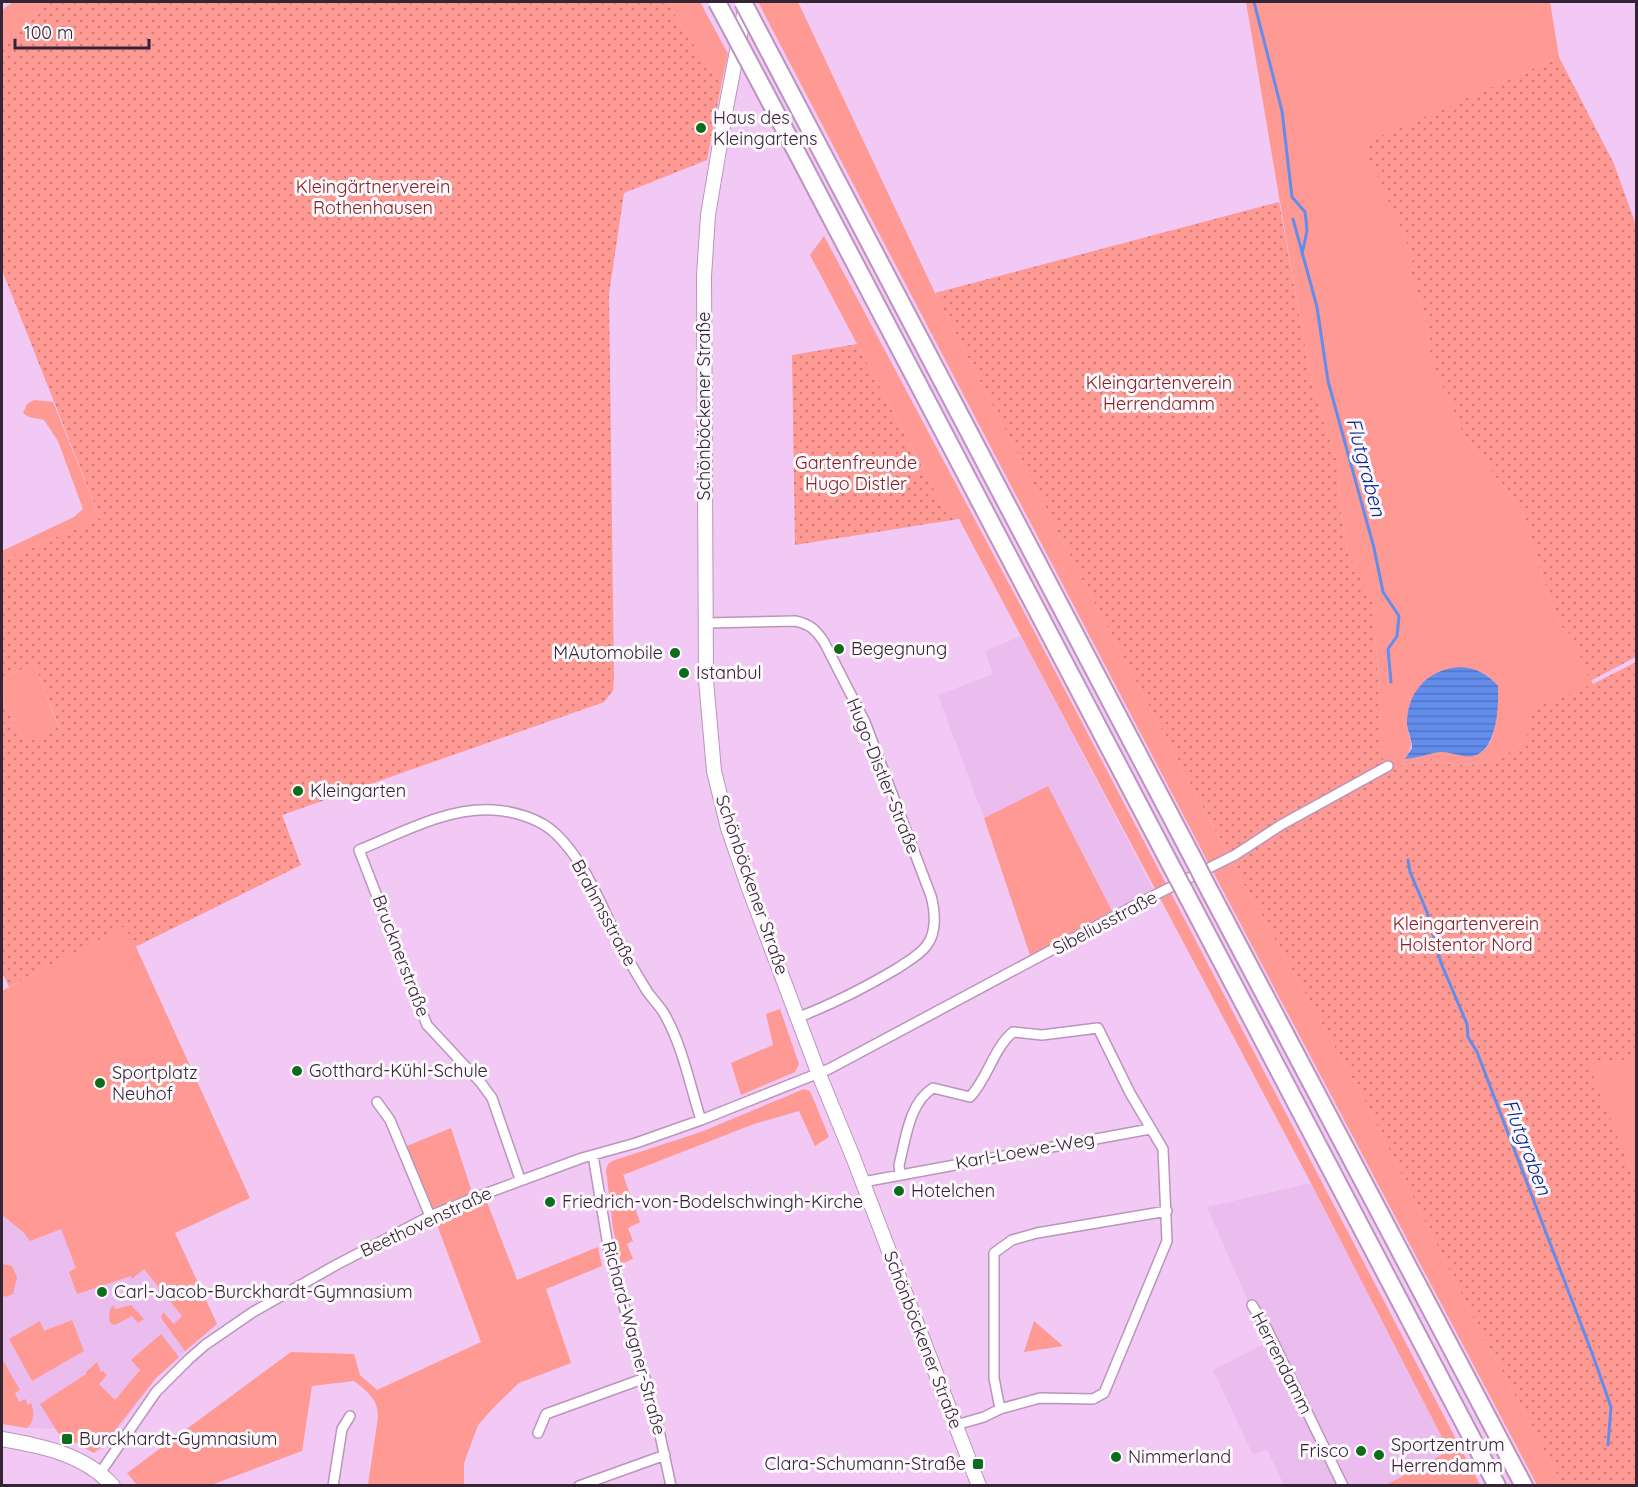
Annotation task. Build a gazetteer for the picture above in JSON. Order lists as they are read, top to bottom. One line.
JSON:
{"streets":{"main road":["Schönböckener Straße"],"street":["Hugo-Distler-Straße","Brahmsstraße","Sibeliusstraße","Brucknerstraße","Karl-Loewe-Weg","Beethovenstraße","Richard-Wagner-Straße","Herrendamm"]},"crossings":[["Schönböckener Straße","Hugo-Distler-Straße"],["Schönböckener Straße","Sibeliusstraße"],["Schönböckener Straße","Karl-Loewe-Weg"],["Schönböckener Straße","Beethovenstraße"],["Brahmsstraße","Brucknerstraße"],["Brahmsstraße","Beethovenstraße"],["Sibeliusstraße","Beethovenstraße"],["Brucknerstraße","Beethovenstraße"],["Beethovenstraße","Richard-Wagner-Straße"]],"water":["Flutgraben"],"parks":["Kleingärtnerverein Rothenhausen","Kleingartenverein Herrendamm","Gartenfreunde Hugo Distler","Kleingartenverein Holstentor Nord"],"places":{"other":["Haus des Kleingartens","Begegnung","MAutomobile","Istanbul","Kleingarten","Gotthard-Kühl-Schule","Sportplatz Neuhof","Hotelchen","Friedrich-von-Bodelschwingh-Kirche","Carl-Jacob-Burckhardt-Gymnasium","Frisco","Sportzentrum Herrendamm","Nimmerland"],"transit":["Burckhardt-Gymnasium","Clara-Schumann-Straße"]},"scale_bar":"100 m"}
